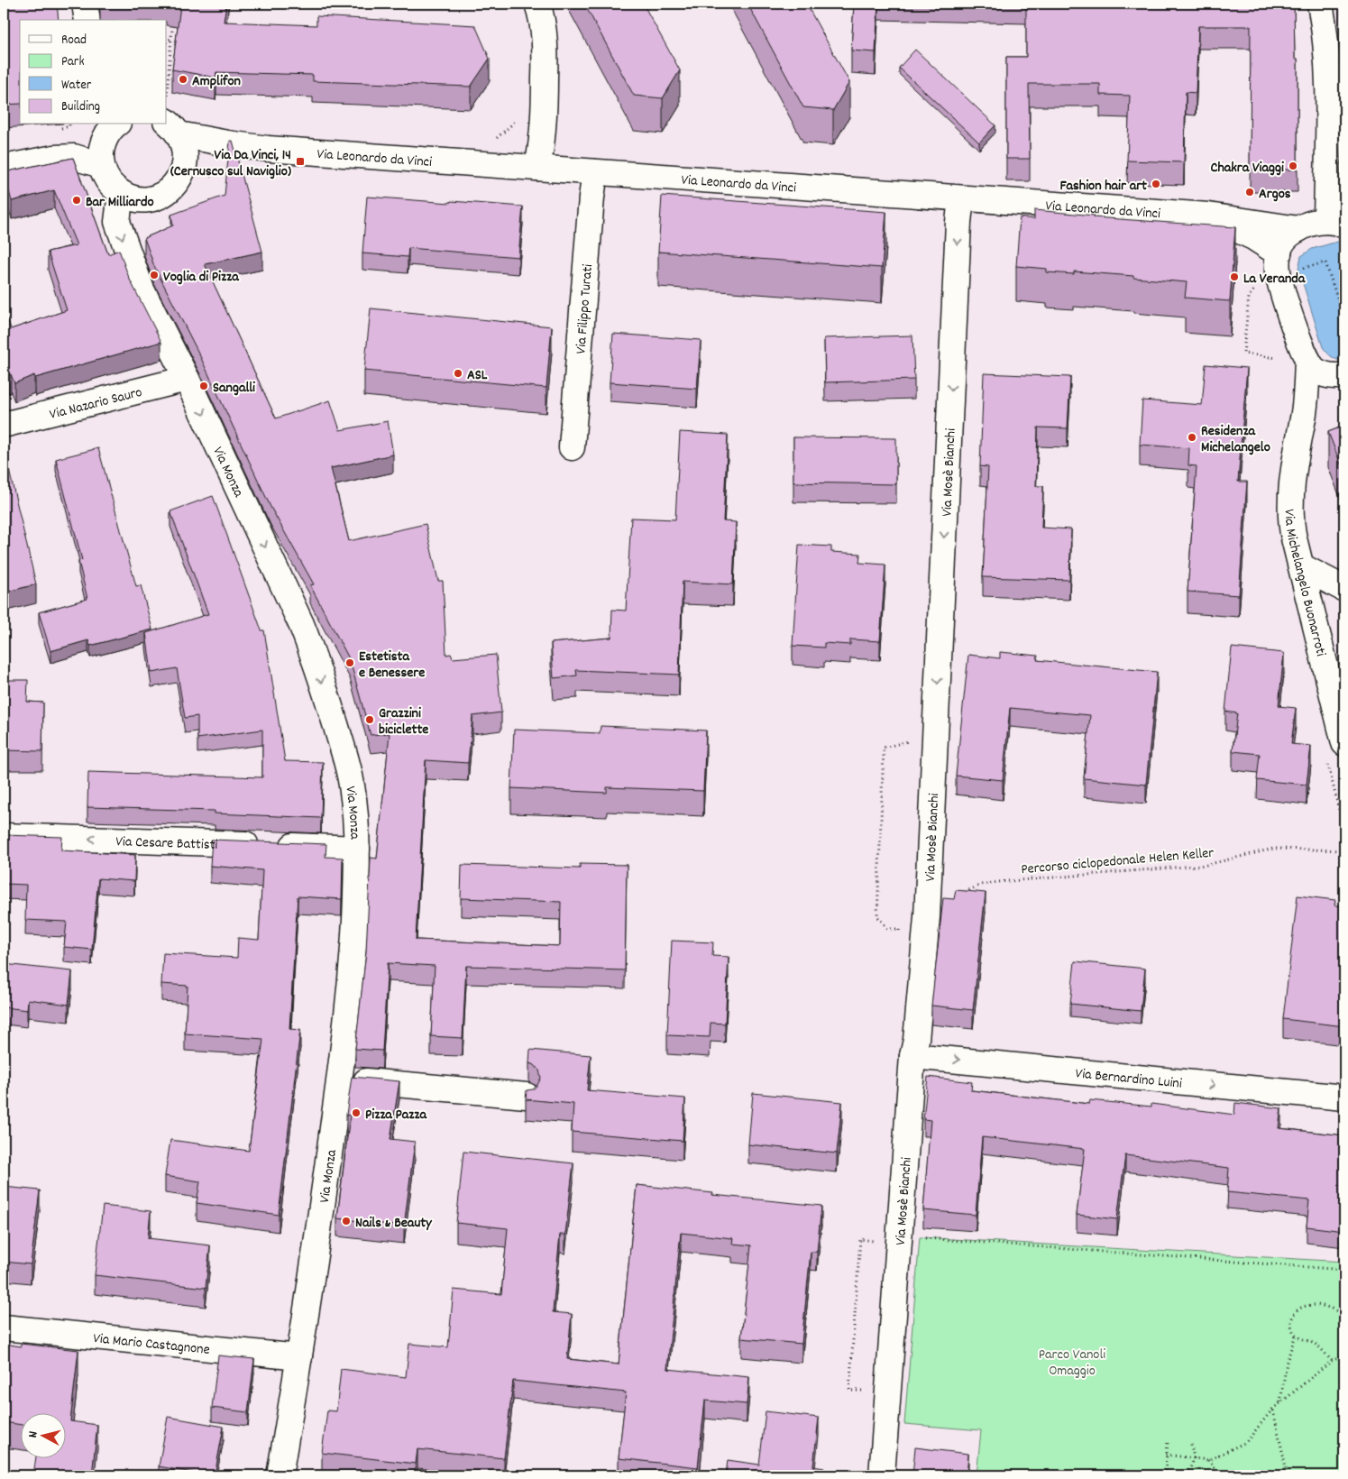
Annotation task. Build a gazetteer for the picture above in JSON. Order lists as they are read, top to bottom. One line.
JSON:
{"streets":{"street":["Via Leonardo da Vinci","Via Filippo Turati","Via Nazario Sauro","Via Monza","Via Mosè Bianchi","Via Michelangelo Buonarroti","Via Cesare Battisti","Via Bernardino Luini","Via Mario Castagnone"],"path":["Percorso ciclopedonale Helen Keller"]},"crossings":[["Via Leonardo da Vinci","Via Filippo Turati"],["Via Leonardo da Vinci","Via Mosè Bianchi"],["Via Nazario Sauro","Via Monza"],["Via Monza","Via Cesare Battisti"],["Via Monza","Via Mario Castagnone"],["Via Mosè Bianchi","Percorso ciclopedonale Helen Keller"],["Via Mosè Bianchi","Via Bernardino Luini"]],"one_way":["Via Monza","Via Mosè Bianchi","Via Cesare Battisti","Via Bernardino Luini"],"parks":["Parco Vanoli Omaggio"],"places":{"other":["Amplifon","Chakra Viaggi","Fashion hair art","Argos","Bar Milliardo","Voglia di Pizza","La Veranda","ASL","Sangalli","Residenza Michelangelo","Estetista e Benessere","Grazzini biciclette","Pizza Pazza","Nails & Beauty"],"transit":["Via Da Vinci, 14 (Cernusco sul Naviglio)"]},"legend":["Road","Park","Water","Building"],"north":"left"}
